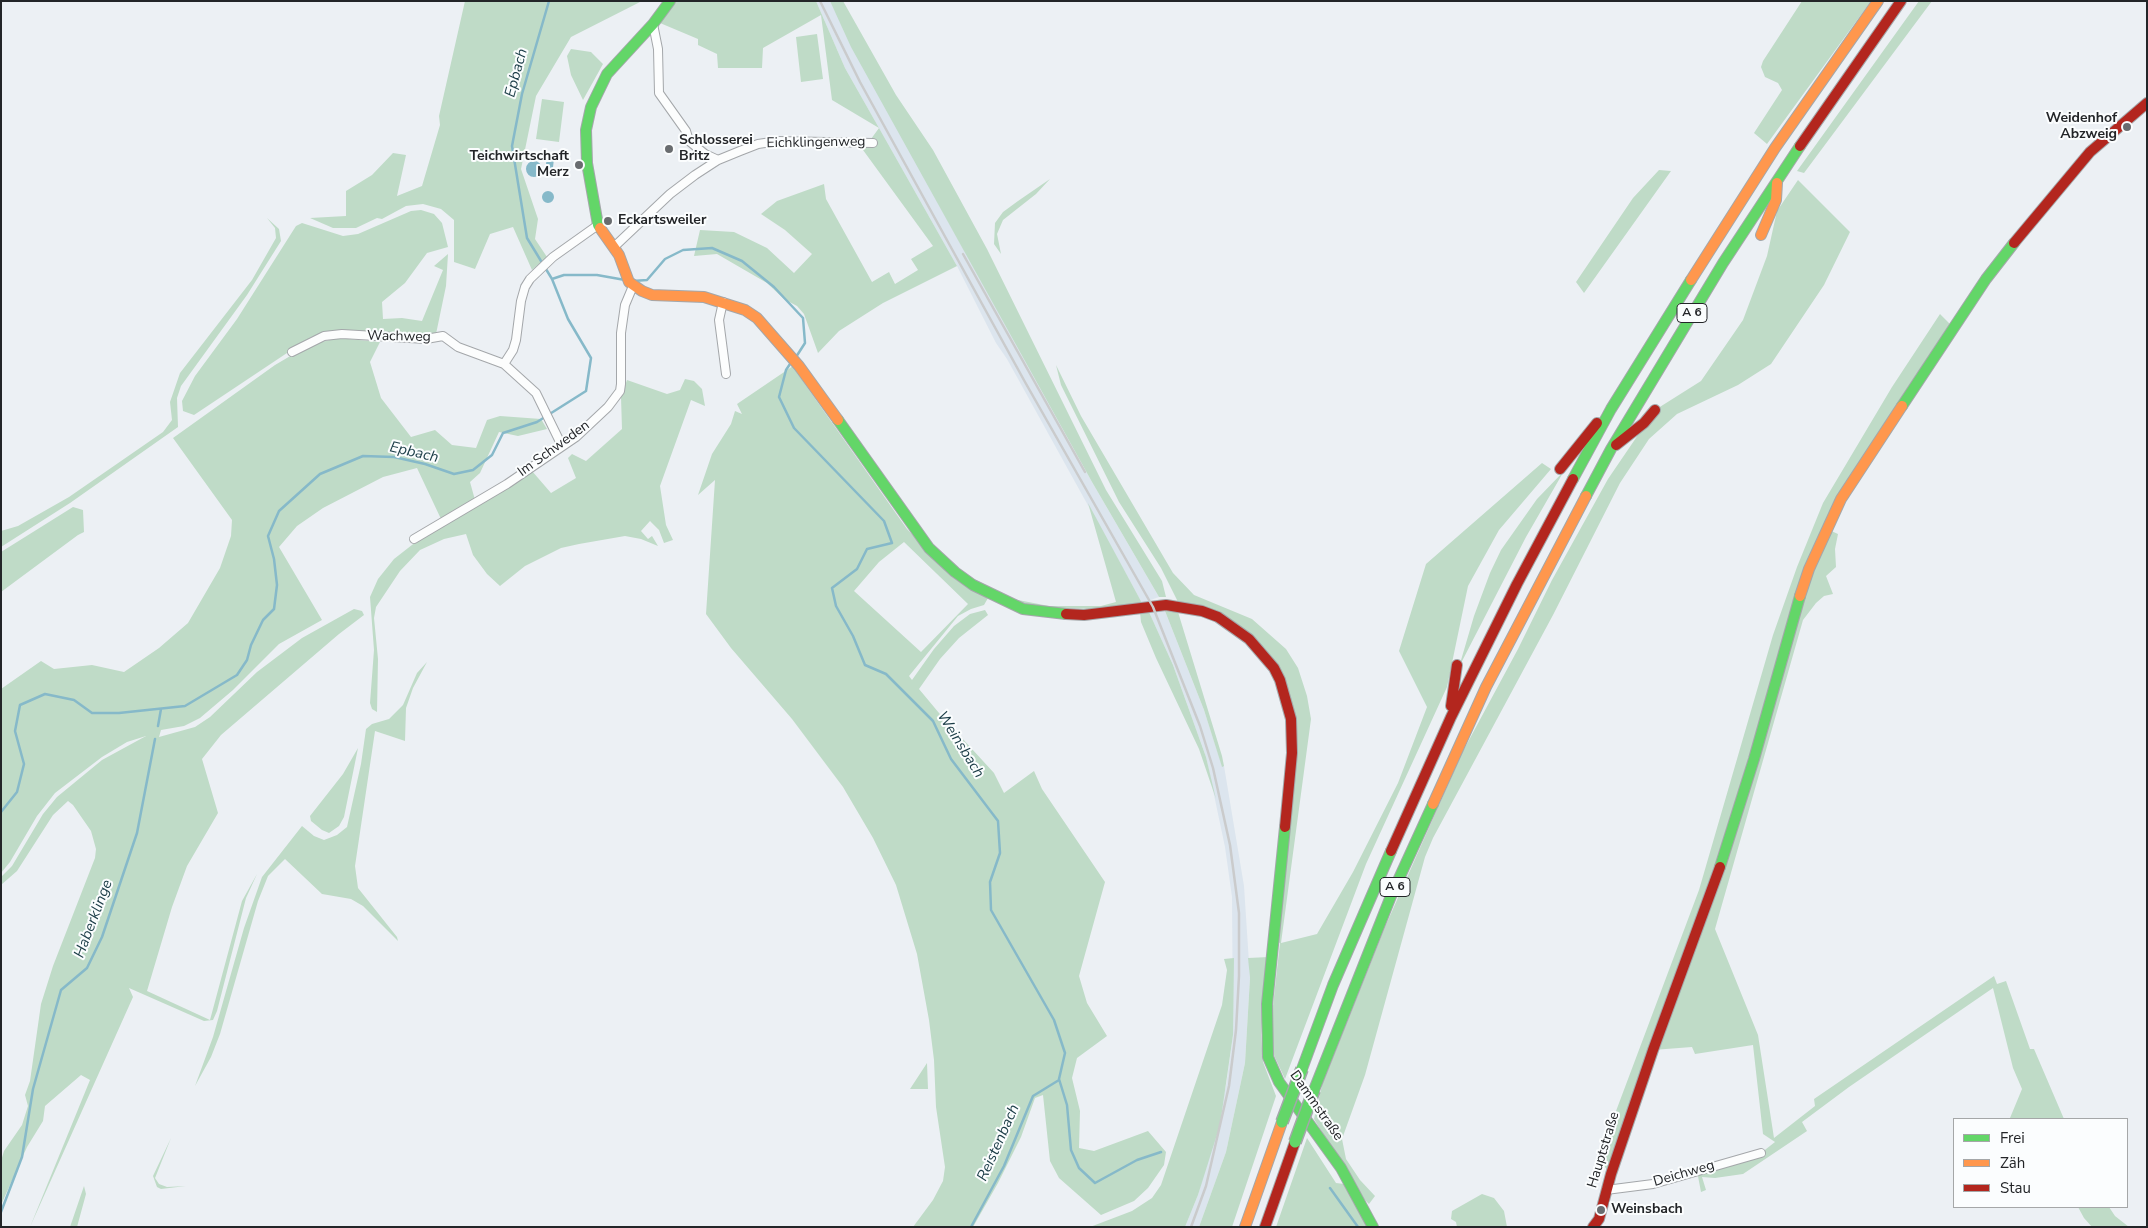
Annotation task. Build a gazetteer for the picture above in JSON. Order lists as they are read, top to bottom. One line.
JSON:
{"streets":{"main road":["A 6","Dammstraße","Hauptstraße"],"street":["Eichklingenweg","Wachweg","Im Schweden","Deichweg"]},"crossings":[["Wachweg","Im Schweden"],["Im Schweden","Dammstraße"],["Hauptstraße","Deichweg"]],"water":["Epbach","Weinsbach","Haberklinge","Reistenbach"],"places":["Weidenhof Abzweig","Schlosserei Britz","Teichwirtschaft Merz","Eckartsweiler","Weinsbach"],"legend":["Frei","Zäh","Stau"]}
